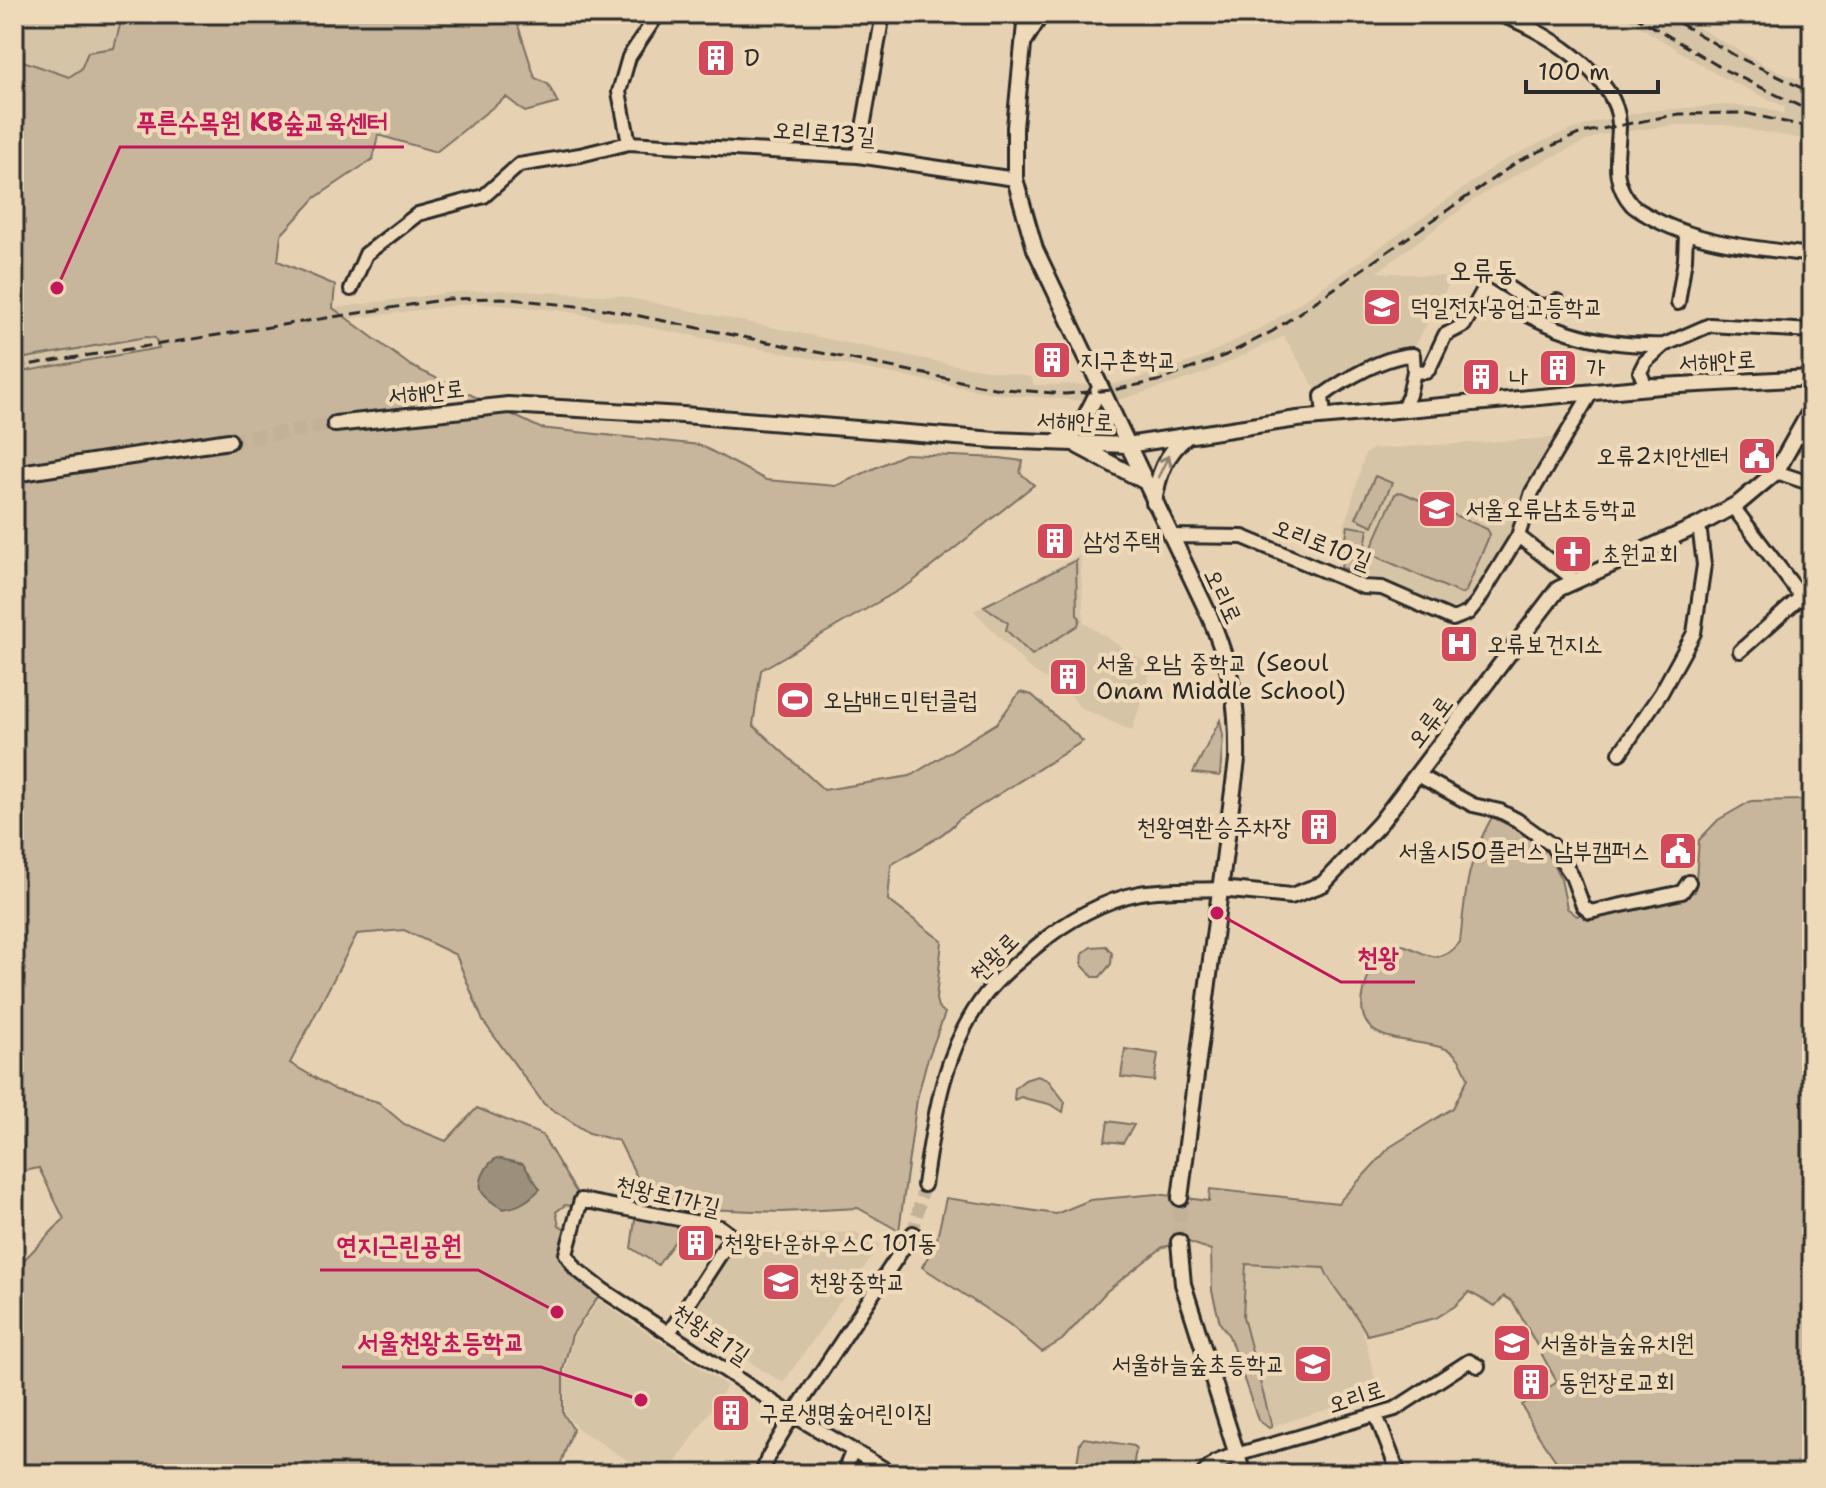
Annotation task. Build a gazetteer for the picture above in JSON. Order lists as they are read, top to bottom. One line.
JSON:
{"streets":{"main road":["서해안로","오리로","오류로"],"street":["오리로13길","오리로10길","천왕로","천왕로1가길","천왕로1길"]},"crossings":[["오리로13길","오리로"],["서해안로","오리로"],["오리로10길","오리로"],["오리로","오류로"],["오리로","천왕로"],["오류로","천왕로"],["천왕로1가길","천왕로1길"]],"districts":["오류동"],"places":{"building":["D","지구촌학교","가","나","삼성주택","서울 오남 중학교 (Seoul Onam Middle School)","천왕역환승주차장","천왕타운하우스C 101동","동원장로교회","구로생명숲어린이집"],"other":["푸른수목원 KB숲교육센터","천왕","연지근린공원","서울천왕초등학교"],"school or university":["덕일전자공업고등학교","서울오류남초등학교","천왕중학교","서울하늘숲유치원","서울하늘숲초등학교"],"public building":["오류2치안센터","서울시50플러스 남부캠퍼스"],"church":["초원교회"],"hospital":["오류보건지소"],"sports":["오남배드민턴클럽"]},"scale_bar":"100 m"}
